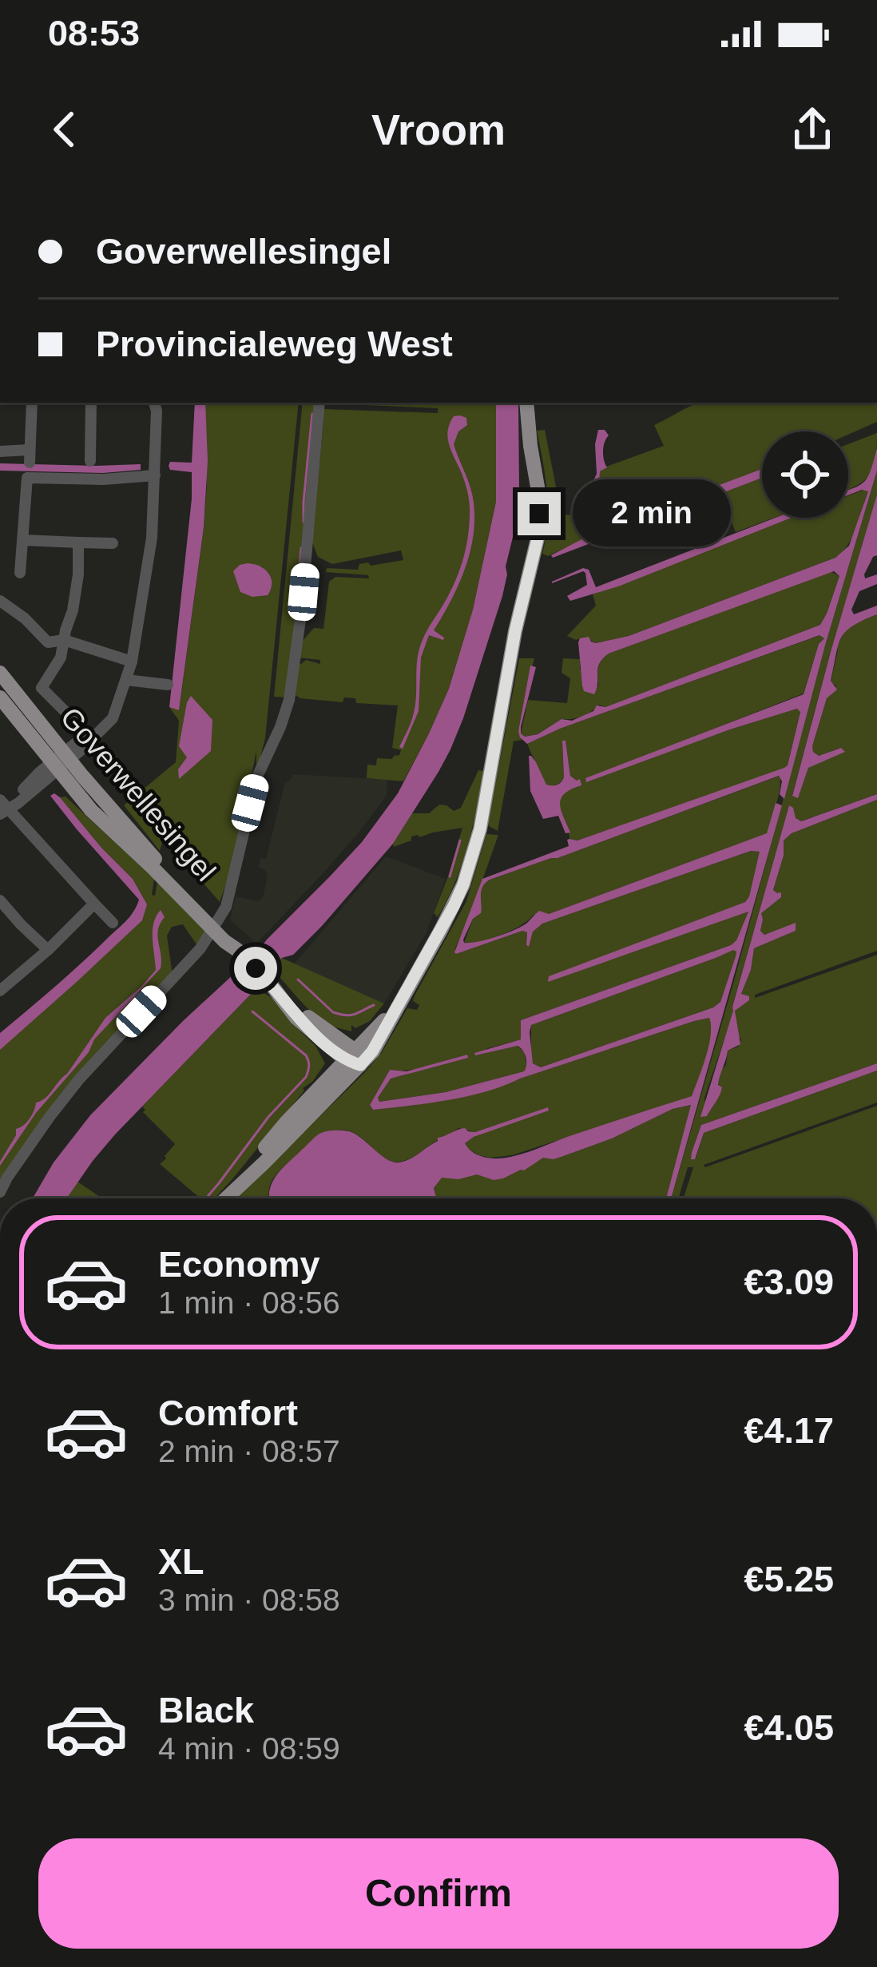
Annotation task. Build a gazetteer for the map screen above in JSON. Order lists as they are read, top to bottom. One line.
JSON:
{"streets":{"main road":["Goverwellesingel"]},"page":{"status":"08:53","header":"Vroom","banner":["Goverwellesingel","Provincialeweg West"],"bubble":"2 min","list":[{"name":"Economy","note":"1 min · 08:56","value":"€3.09"},{"name":"Comfort","note":"2 min · 08:57","value":"€4.17"},{"name":"XL","note":"3 min · 08:58","value":"€5.25"},{"name":"Black","note":"4 min · 08:59","value":"€4.05"}],"buttons":"Confirm"}}
